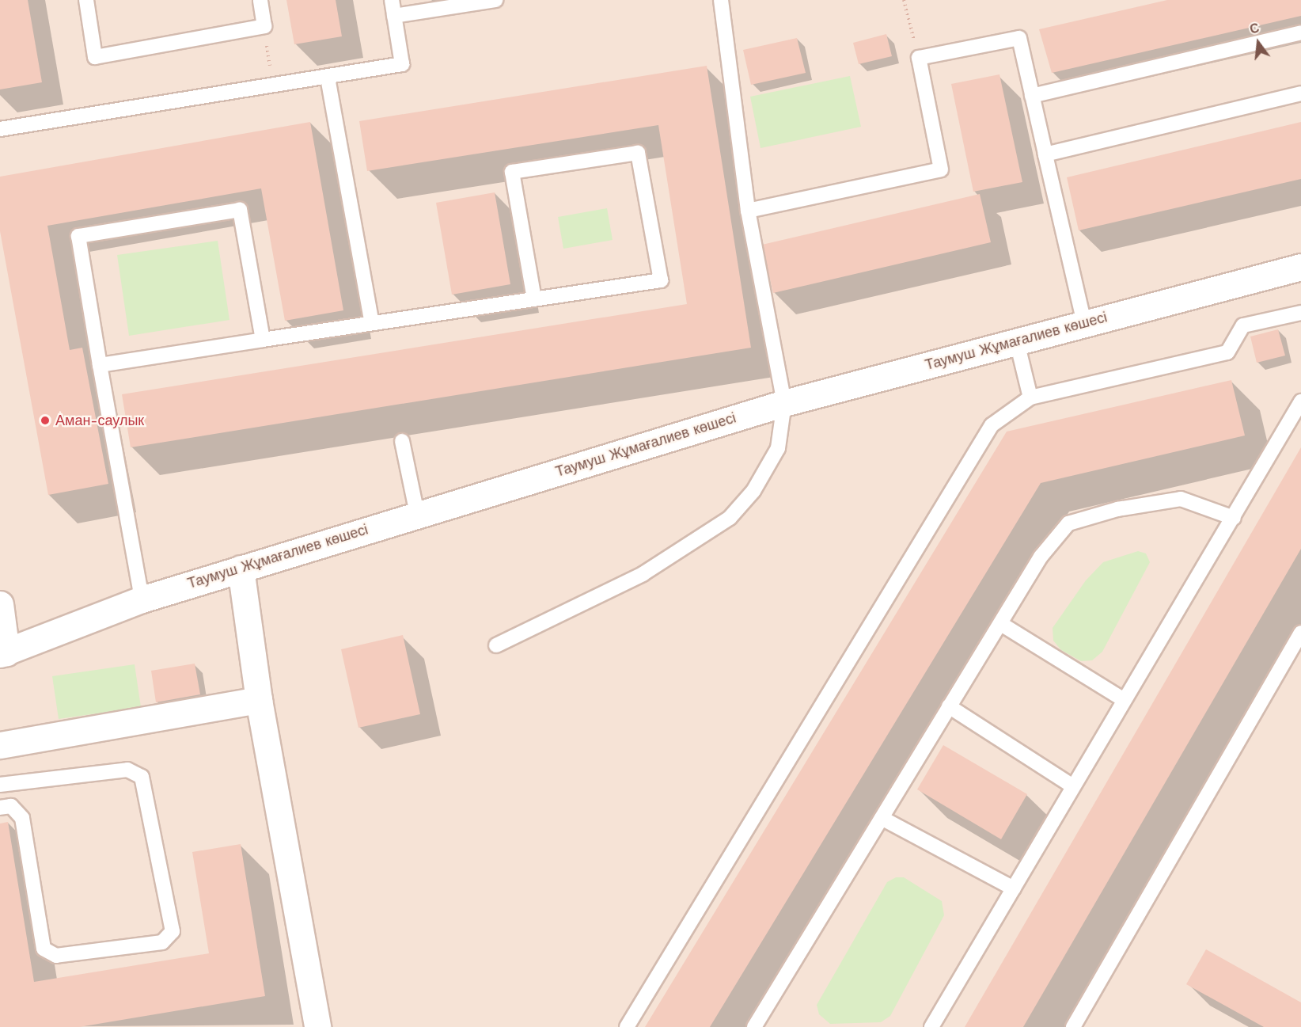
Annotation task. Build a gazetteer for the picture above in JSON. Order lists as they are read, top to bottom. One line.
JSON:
{"streets":{"street":["Таумуш Жұмағалиев көшесі"]},"places":["Аман-саулык"],"north":"top"}
